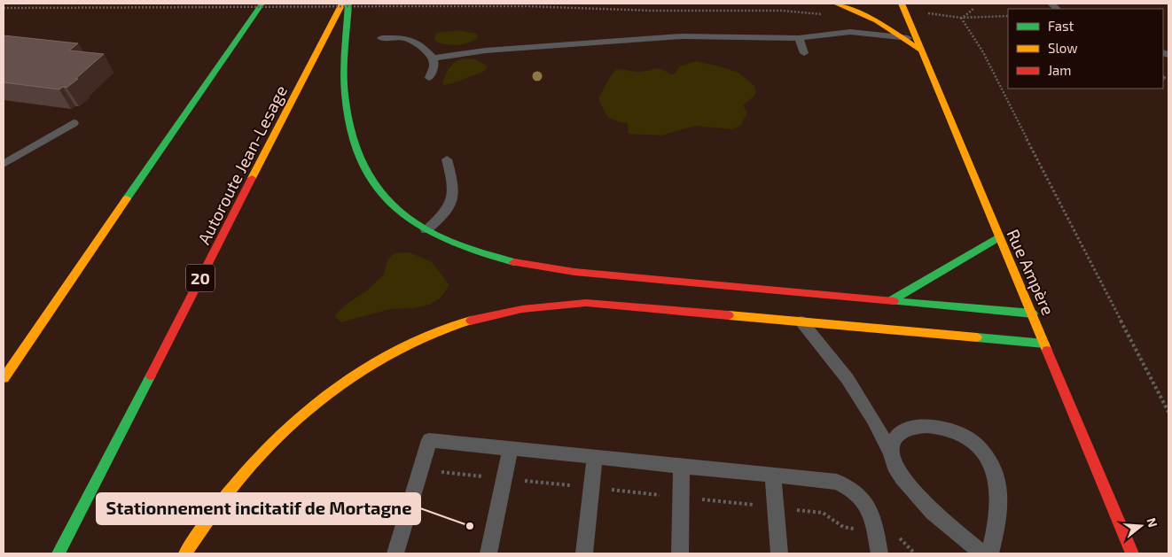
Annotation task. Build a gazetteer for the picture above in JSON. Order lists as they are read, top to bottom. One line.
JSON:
{"streets":{"main road":["Autoroute Jean-Lesage","Rue Ampère","20"]},"places":["Stationnement incitatif de Mortagne"],"legend":["Fast","Slow","Jam"],"north":"right"}
